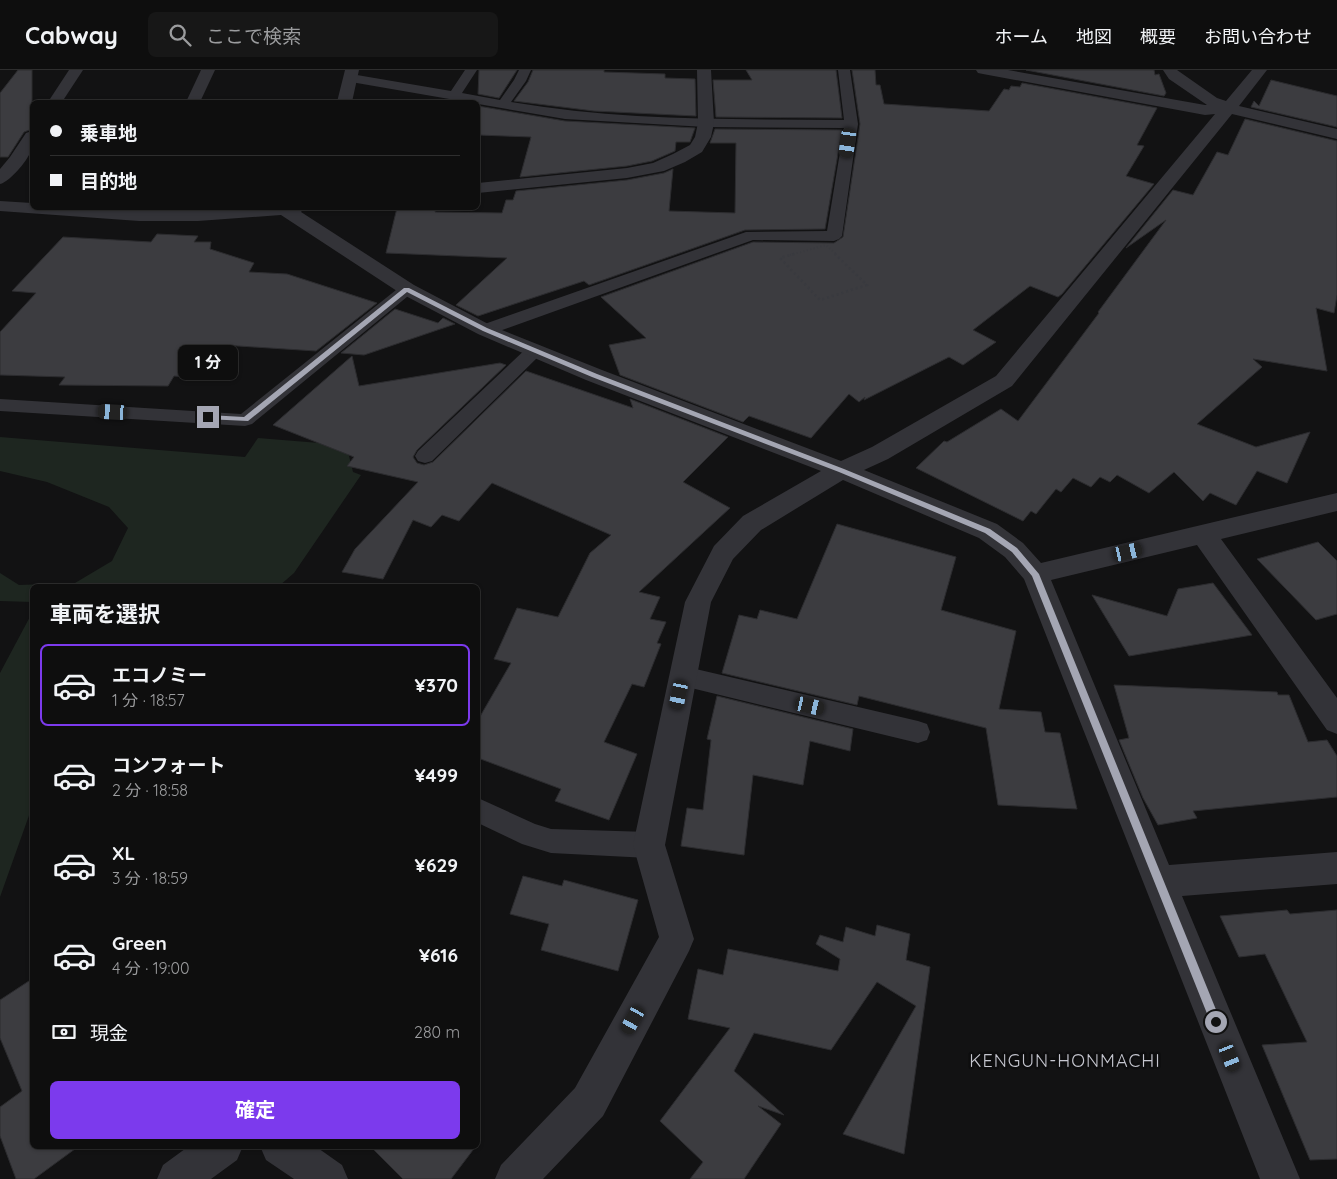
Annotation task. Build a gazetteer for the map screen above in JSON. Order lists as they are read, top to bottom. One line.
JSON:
{"districts":["KENGUN-HONMACHI"],"page":{"header":"Cabway","search":"ここで検索","nav":["ホーム","地図","概要","お問い合わせ"],"banner":["乗車地","目的地"],"bubble":"1 分","heading":"車両を選択","list":[{"name":"エコノミー","note":"1 分 · 18:57","value":"¥370"},{"name":"コンフォート","note":"2 分 · 18:58","value":"¥499"},{"name":"XL","note":"3 分 · 18:59","value":"¥629"},{"name":"Green","note":"4 分 · 19:00","value":"¥616"}],"pay":["現金","280 m"],"buttons":"確定"}}
